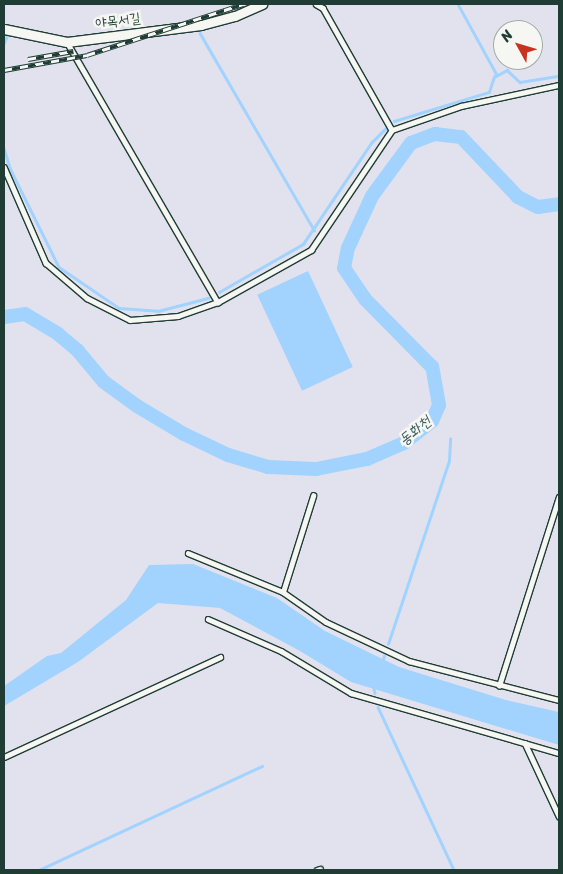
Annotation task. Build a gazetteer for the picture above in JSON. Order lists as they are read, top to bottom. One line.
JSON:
{"streets":{"street":["야목서길"]},"water":["동화천"],"north":"top left"}
